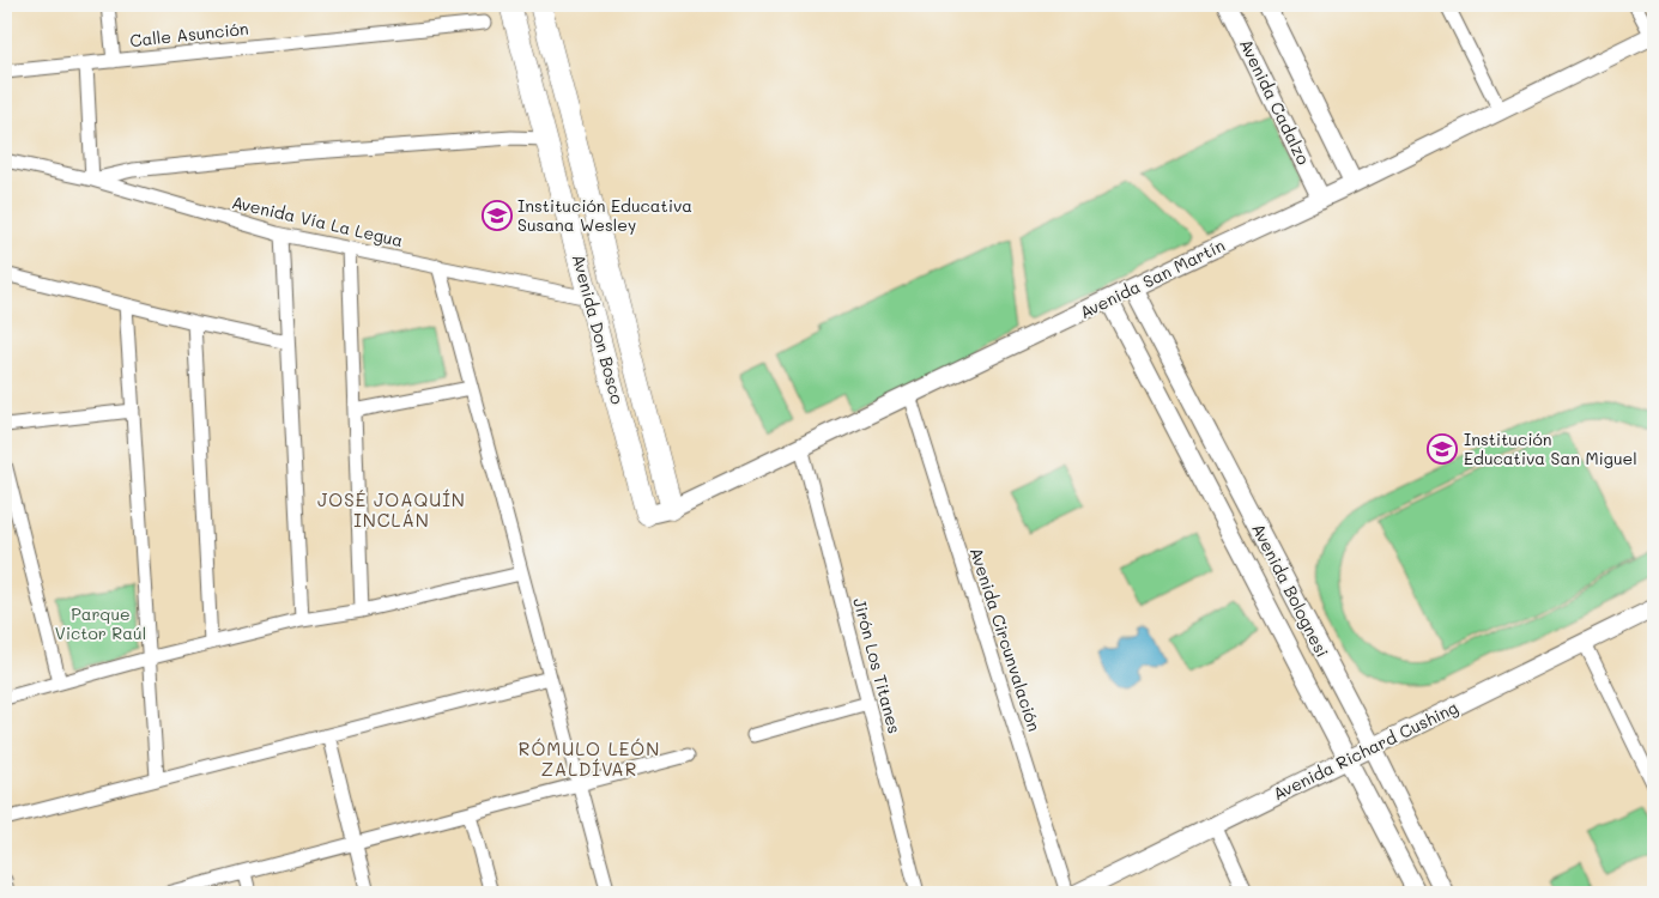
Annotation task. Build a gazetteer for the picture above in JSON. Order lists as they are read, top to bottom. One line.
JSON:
{"streets":{"main road":["Avenida Cadalzo","Avenida San Martín","Avenida Don Bosco","Avenida Bolognesi","Avenida Richard Cushing"],"street":["Calle Asunción","Avenida Vía La Legua","Avenida Circunvalación","Jirón Los Titanes"]},"crossings":[["Avenida Cadalzo","Avenida San Martín"],["Avenida Vía La Legua","Avenida Don Bosco"],["Avenida San Martín","Avenida Don Bosco"],["Avenida San Martín","Avenida Bolognesi"],["Avenida San Martín","Avenida Circunvalación"],["Avenida San Martín","Jirón Los Titanes"],["Avenida Bolognesi","Avenida Richard Cushing"]],"districts":["JOSÉ JOAQUÍN INCLÁN","RÓMULO LEÓN ZALDÍVAR"],"parks":["Parque Victor Raúl"],"places":{"school or university":["Institución Educativa Susana Wesley","Institución Educativa San Miguel"]}}
